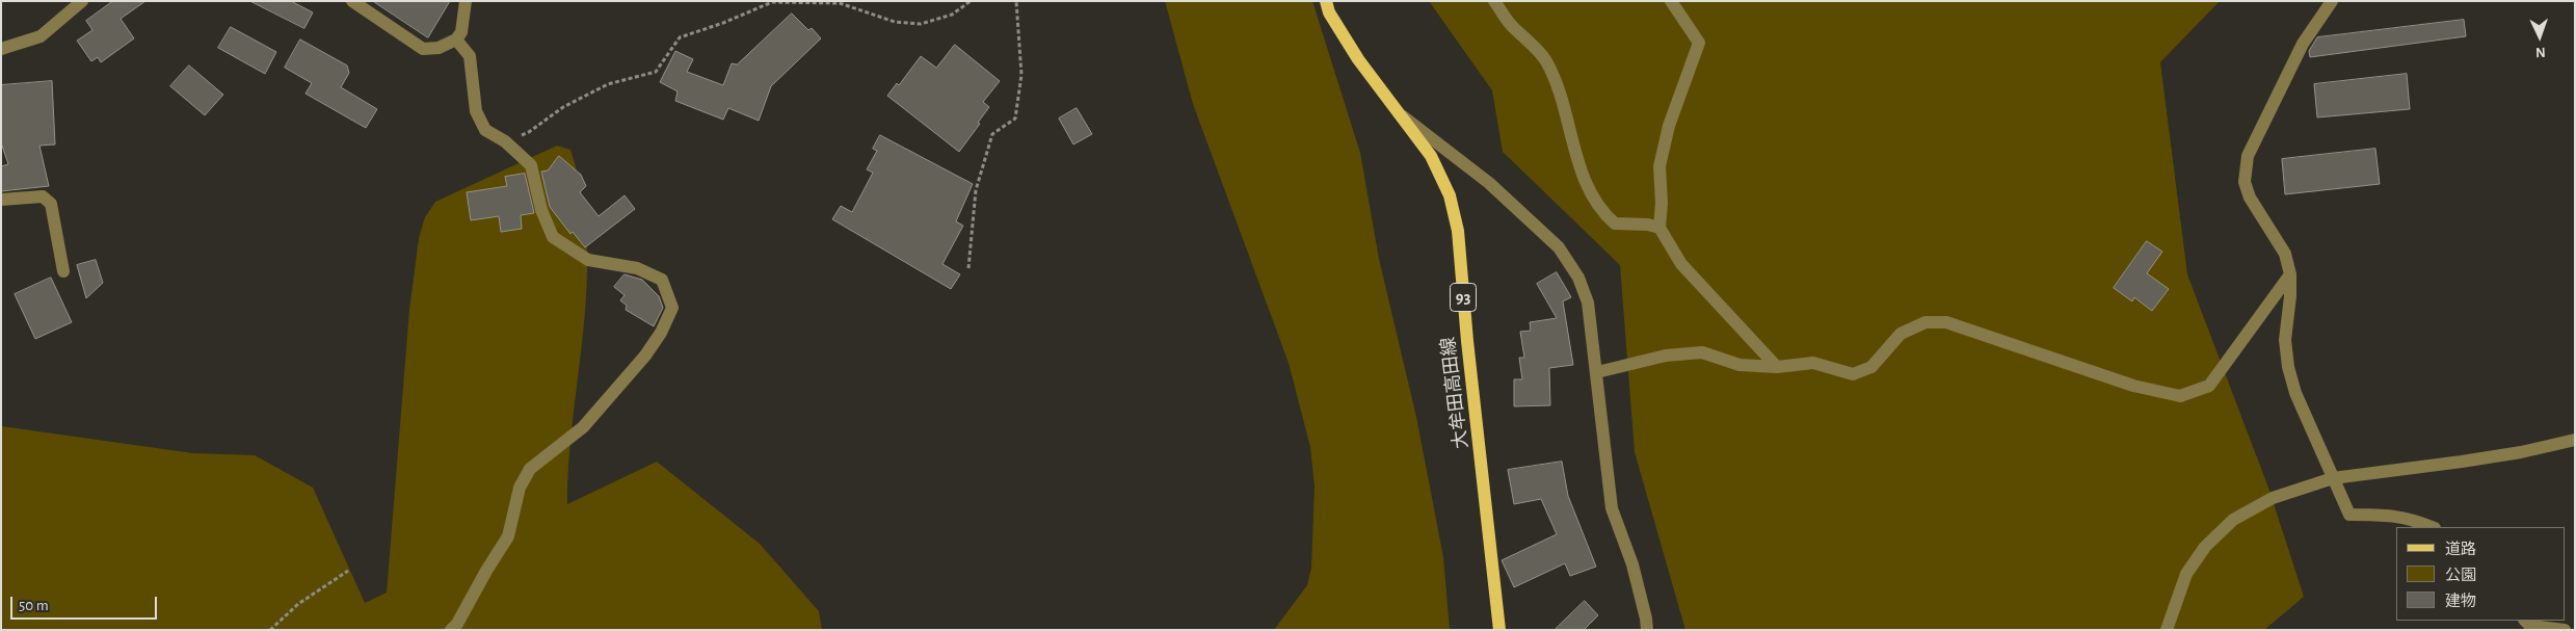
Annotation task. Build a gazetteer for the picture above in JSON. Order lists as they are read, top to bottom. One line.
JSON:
{"streets":{"main road":["93","大牟田高田線"]},"legend":["道路","公園","建物"],"scale_bar":"50 m","north":"bottom"}
